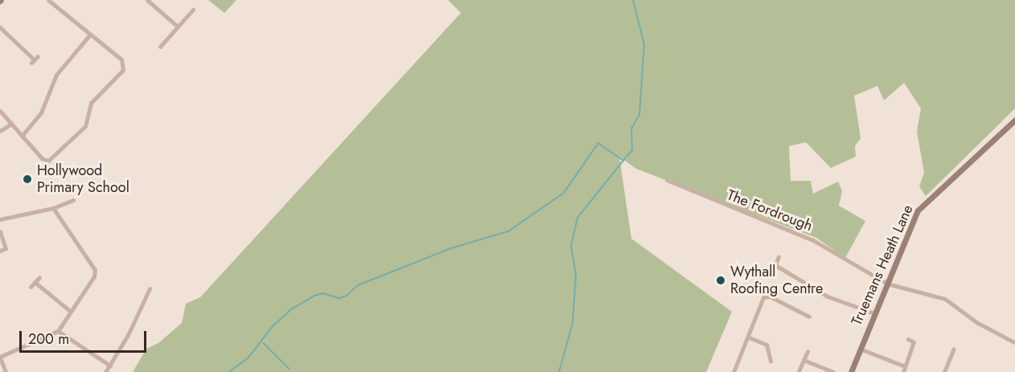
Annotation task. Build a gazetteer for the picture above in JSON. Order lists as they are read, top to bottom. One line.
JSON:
{"streets":{"street":["The Fordrough","Truemans Heath Lane"]},"crossings":[["The Fordrough","Truemans Heath Lane"]],"places":["Hollywood Primary School","Wythall Roofing Centre"],"scale_bar":"200 m"}
